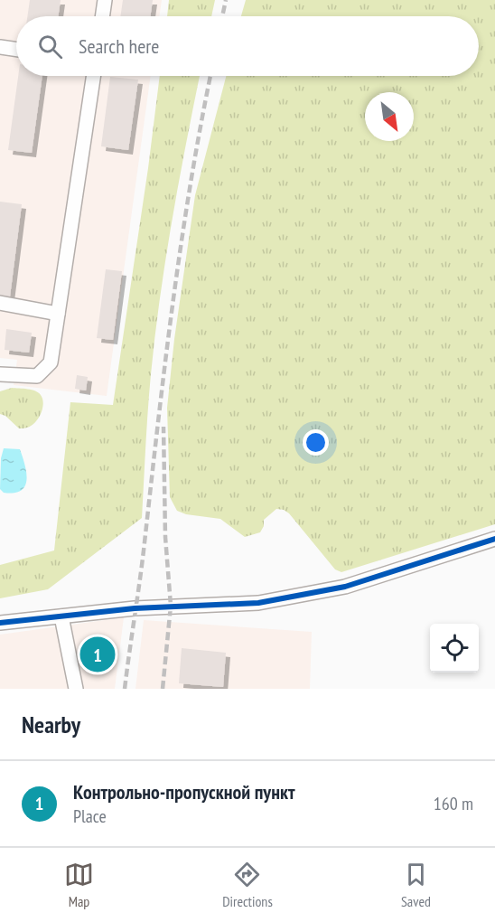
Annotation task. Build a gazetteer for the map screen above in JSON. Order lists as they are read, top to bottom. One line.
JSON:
{"north":"bottom right","page":{"search":"Search here","pins":"1","heading":"Nearby","list":[{"mark":"1","name":"Контрольно-пропускной пункт","note":"Place","value":"160 m"}],"nav":["Map","Directions","Saved"]}}
